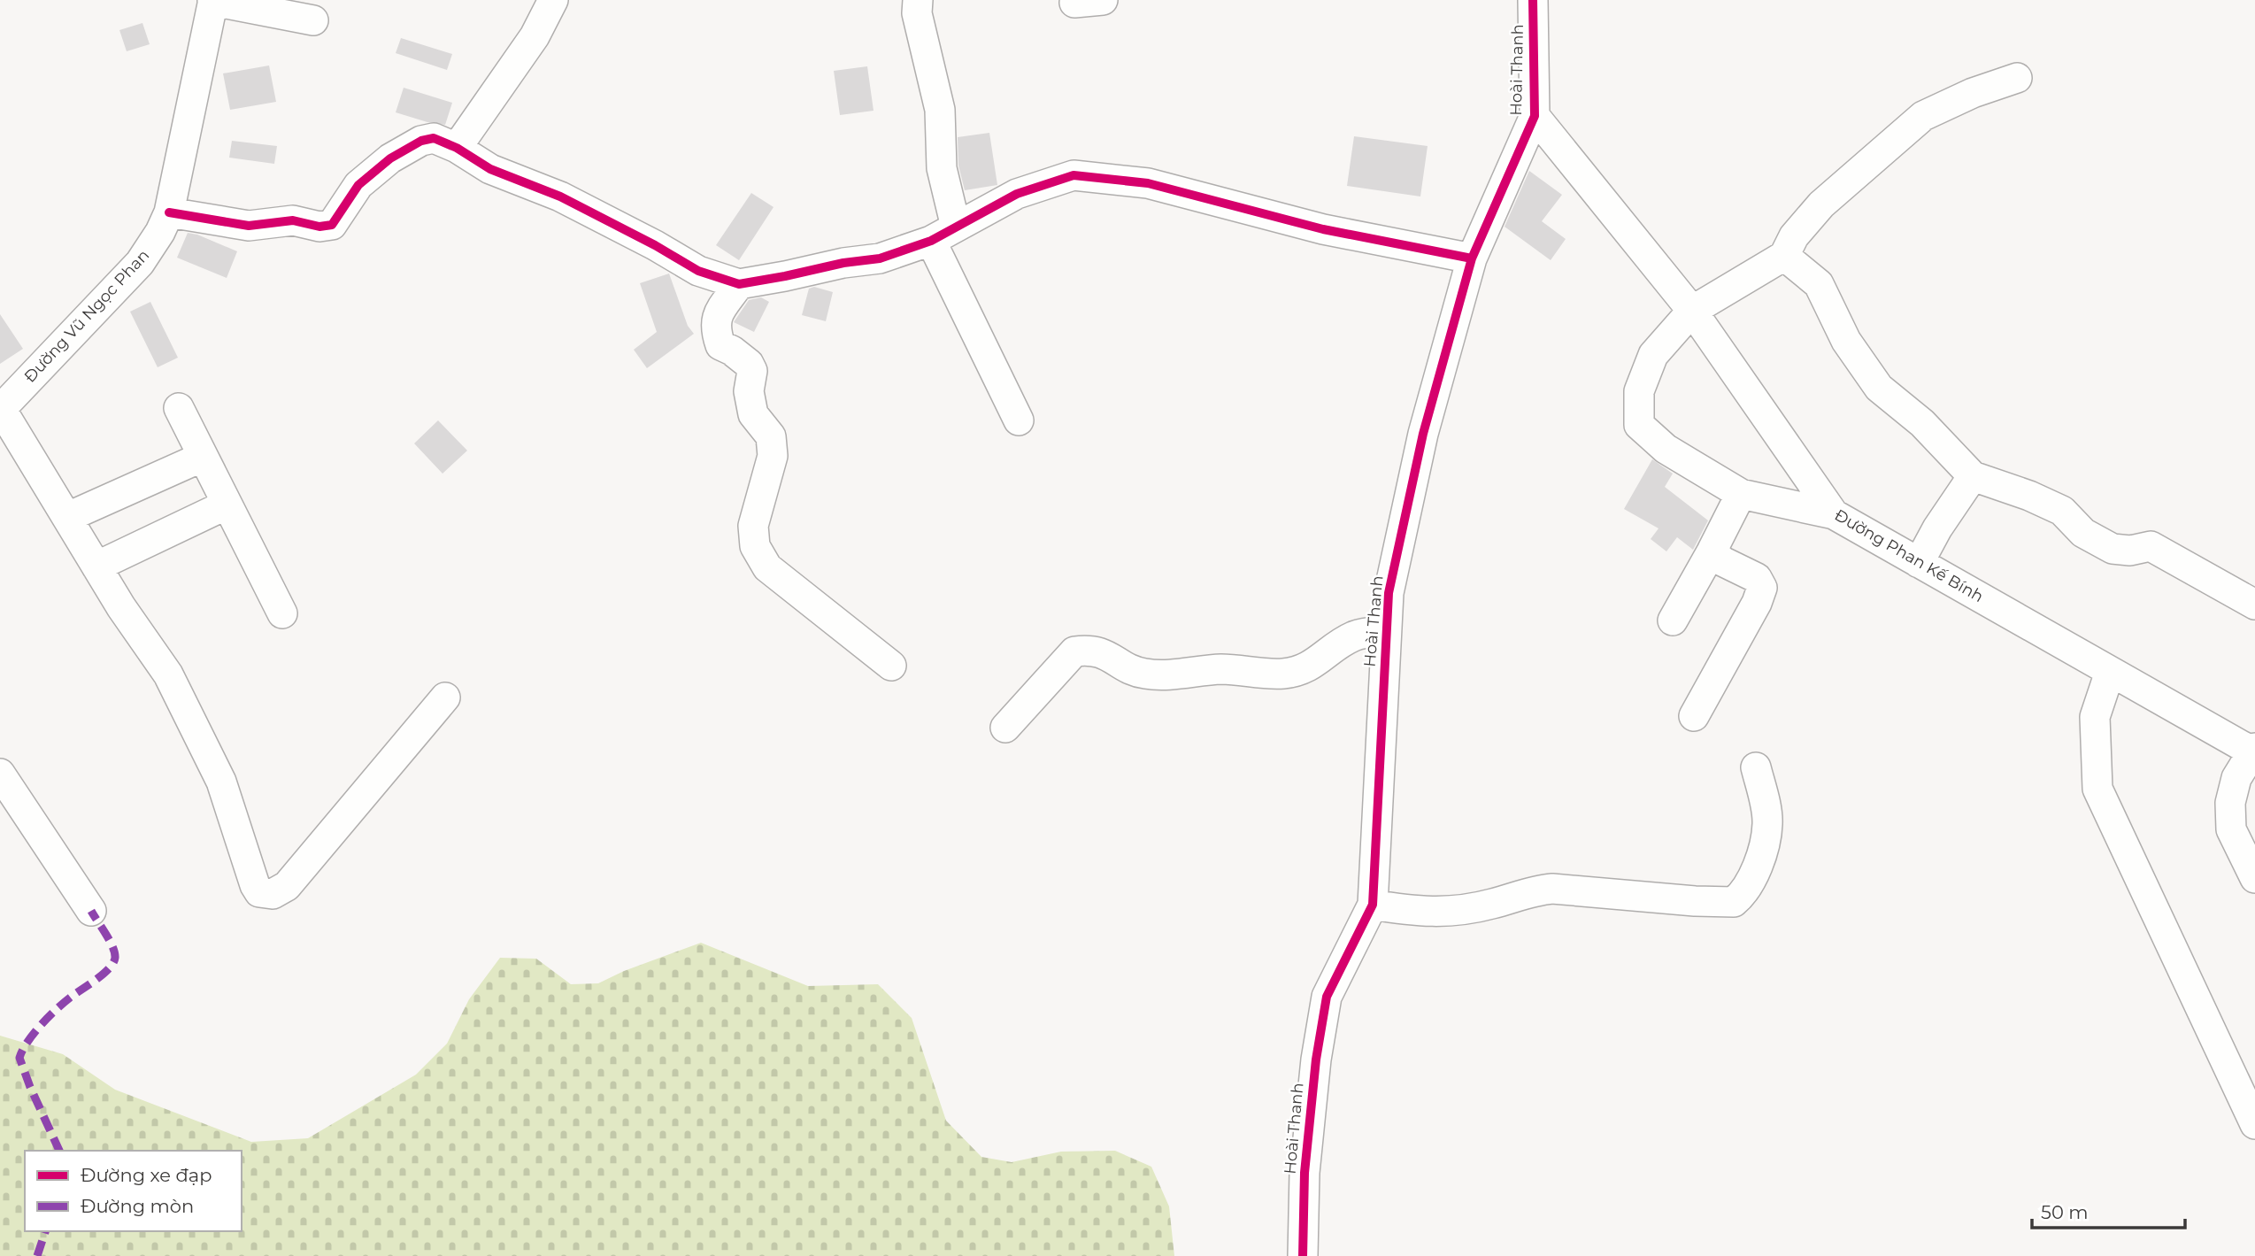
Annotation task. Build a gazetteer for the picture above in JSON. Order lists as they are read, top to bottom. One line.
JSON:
{"streets":{"street":["Hoài Thanh","Đường Vũ Ngọc Phan","Đường Phan Kế Bính"]},"crossings":[["Hoài Thanh","Đường Phan Kế Bính"]],"legend":["Đường xe đạp","Đường mòn"],"scale_bar":"50 m"}
